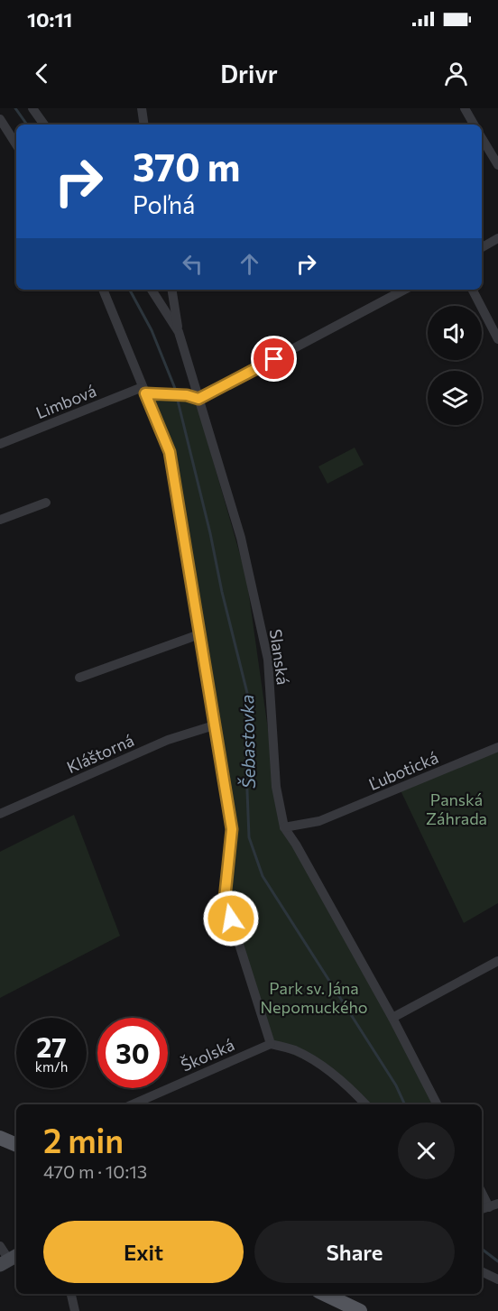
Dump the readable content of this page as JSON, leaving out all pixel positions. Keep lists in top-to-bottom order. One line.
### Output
{"streets":{"street":["Limbová","Slanská","Kláštorná","Ľubotická","Školská"]},"crossings":[["Slanská","Ľubotická"]],"water":["Šebastovka"],"parks":["Panská Záhrada","Park sv. Jána Nepomuckého"],"page":{"status":"10:11","header":"Drivr","turn":["370 m","Poľná"],"speed":"27 km/h","limit":"30","heading":["2 min","470 m · 10:13"],"buttons":["Exit","Share"]}}
